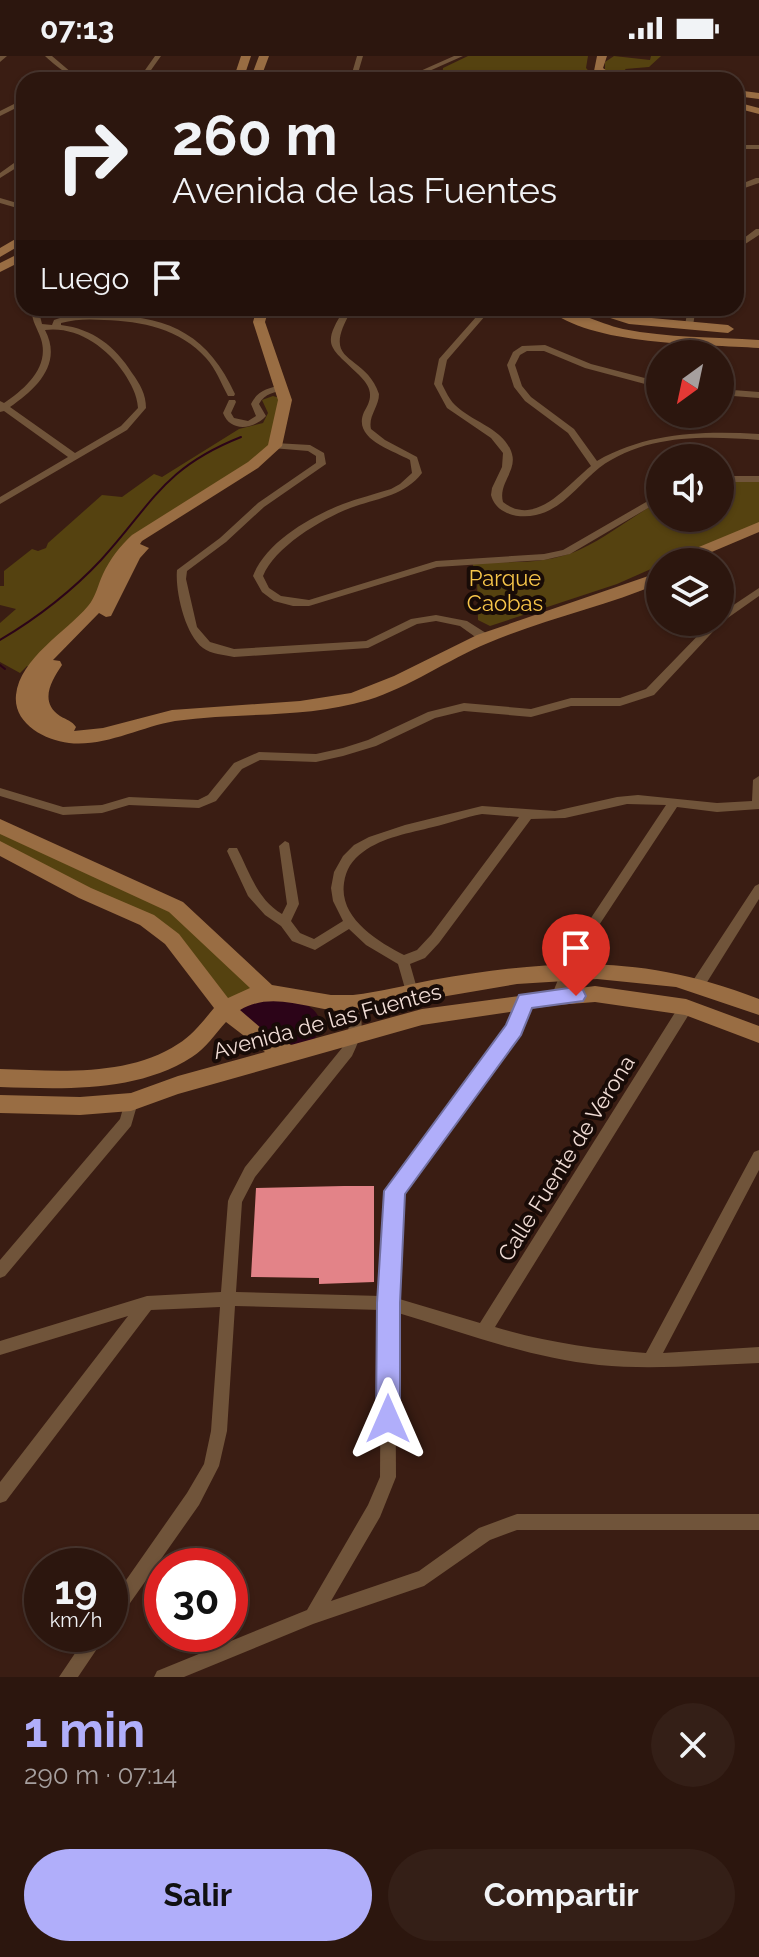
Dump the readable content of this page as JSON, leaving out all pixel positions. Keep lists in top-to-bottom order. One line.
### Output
{"streets":{"main road":["Avenida de las Fuentes"],"street":["Calle Fuente de Verona"]},"crossings":[["Avenida de las Fuentes","Calle Fuente de Verona"]],"parks":["Parque Caobas"],"north":"bottom left","page":{"status":"07:13","turn":["260 m","Avenida de las Fuentes"],"then":"Luego","speed":"19 km/h","limit":"30","heading":["1 min","290 m · 07:14"],"buttons":["Salir","Compartir"]}}
